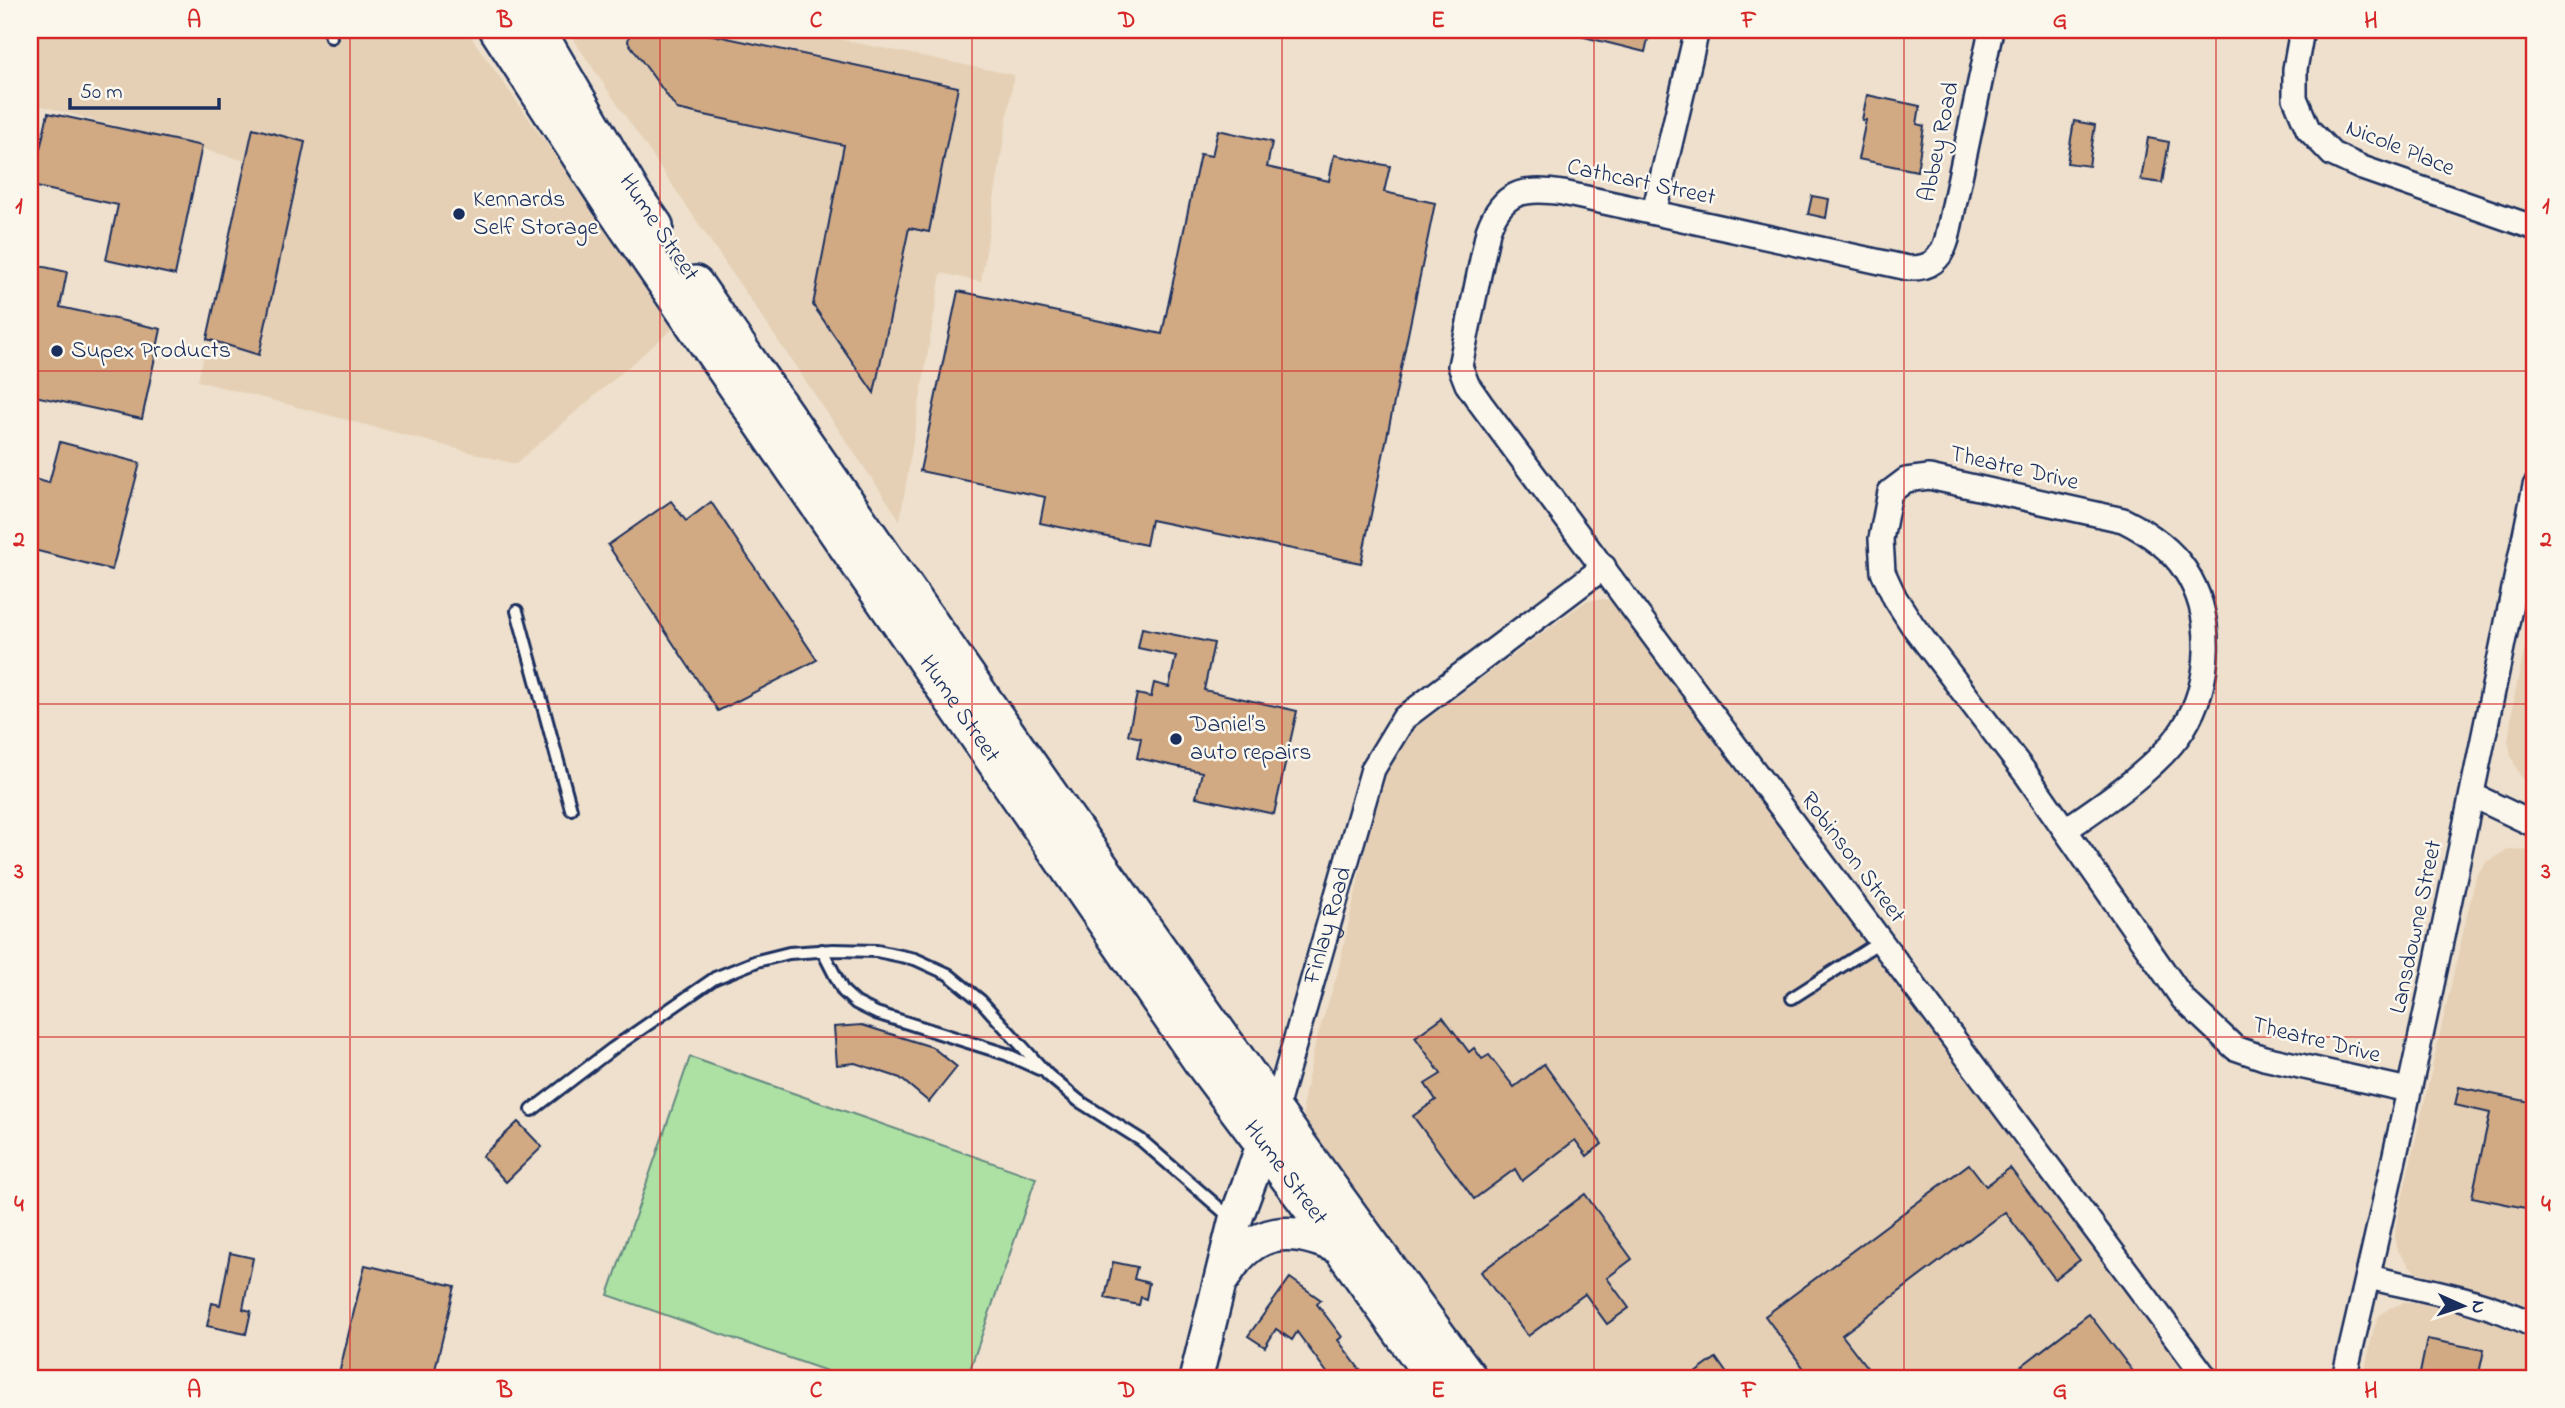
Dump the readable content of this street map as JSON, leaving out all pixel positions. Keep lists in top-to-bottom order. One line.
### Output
{"streets":{"main road":["Hume Street"],"street":["Abbey Road","Nicole Place","Cathcart Street","Theatre Drive","Robinson Street","Finlay Road","Lansdowne Street"]},"crossings":[["Abbey Road","Cathcart Street"],["Cathcart Street","Robinson Street"],["Hume Street","Finlay Road"],["Theatre Drive","Lansdowne Street"],["Robinson Street","Finlay Road"]],"places":["Kennards Self Storage","Supex Products","Daniel’s auto repairs"],"scale_bar":"50 m","north":"right","grid":{"columns":["A","B","C","D","E","F","G","H"],"rows":["1","2","3","4"]}}
